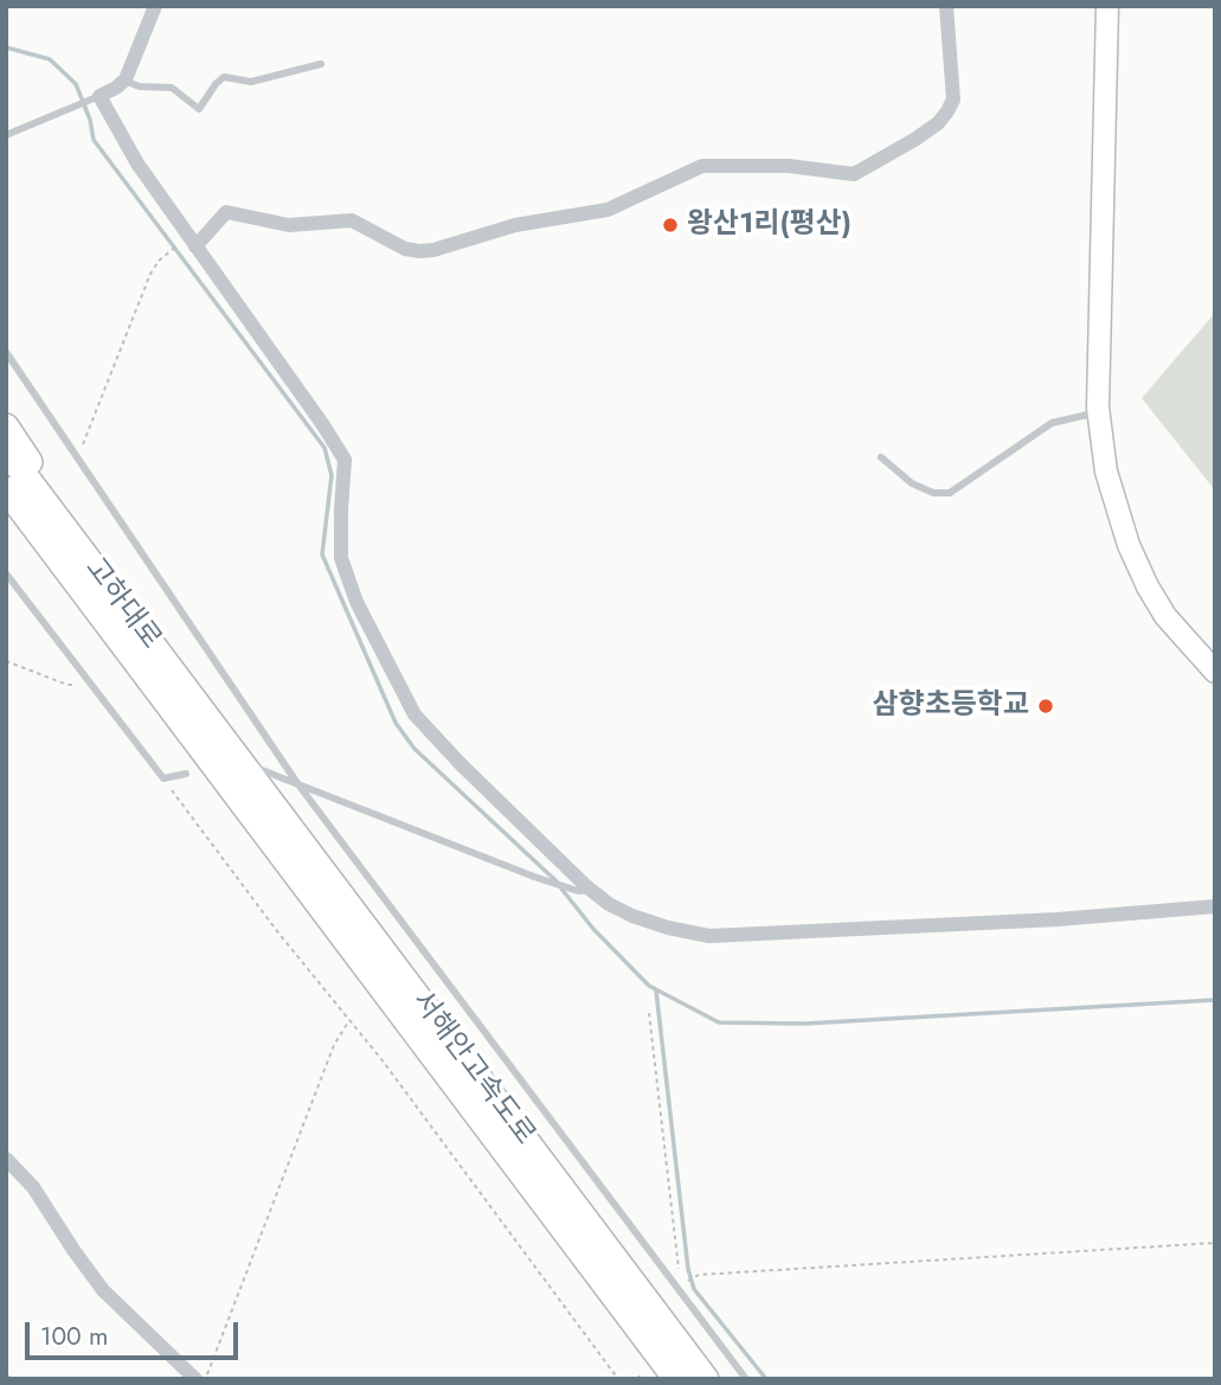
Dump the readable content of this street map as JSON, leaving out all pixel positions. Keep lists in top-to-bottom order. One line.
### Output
{"streets":{"highway":["고하대로","서해안고속도로"]},"crossings":[["고하대로","서해안고속도로"]],"places":["왕산1리(평산)","삼향초등학교"],"scale_bar":"100 m"}
